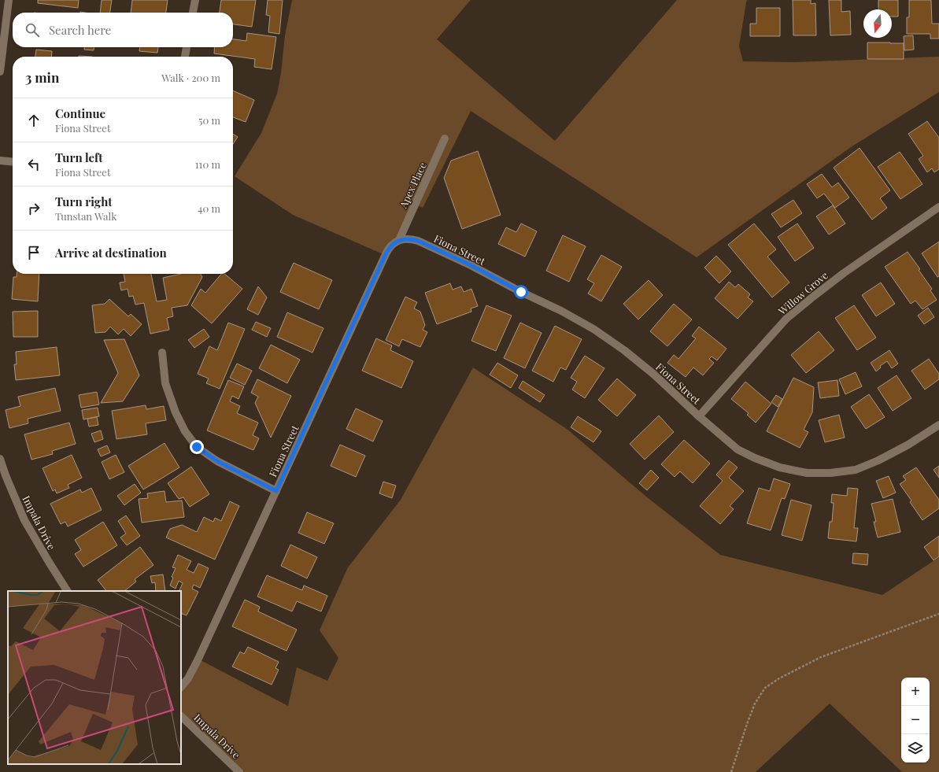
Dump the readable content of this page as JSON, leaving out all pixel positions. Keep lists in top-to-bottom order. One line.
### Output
{"streets":{"street":["Apex Place","Fiona Street","Willow Grove","Impala Drive"]},"crossings":[["Apex Place","Fiona Street"],["Fiona Street","Willow Grove"]],"north":"bottom","page":{"search":"Search here","heading":["3 min","Walk · 200 m"],"list":[["Continue","Fiona Street","50 m"],["Turn left","Fiona Street","110 m"],["Turn right","Tunstan Walk","40 m"],"Arrive at destination"],"map_buttons":["+","−"]}}
